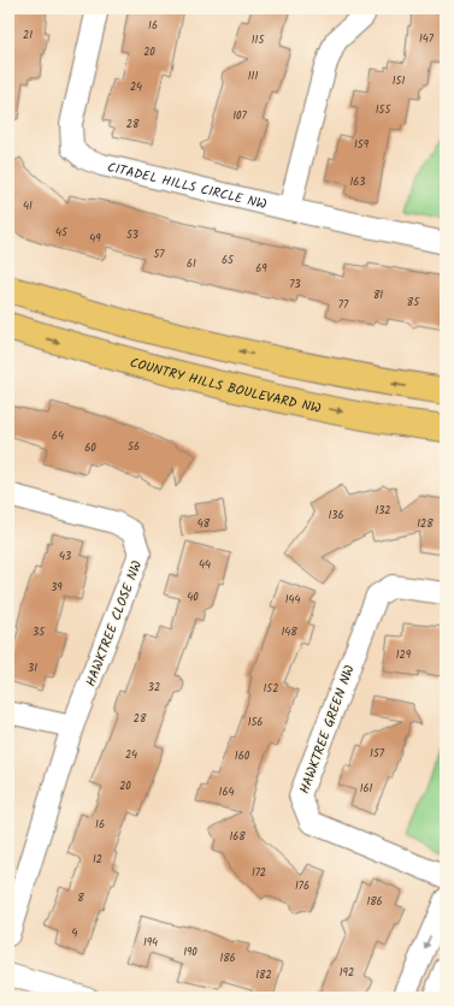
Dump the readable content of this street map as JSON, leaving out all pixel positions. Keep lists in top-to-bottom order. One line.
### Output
{"streets":{"main road":["COUNTRY HILLS BOULEVARD NW"],"street":["CITADEL HILLS CIRCLE NW","HAWKTREE CLOSE NW","HAWKTREE GREEN NW"]},"house_numbers":["16","21","147","115","20","111","151","24","155","107","28","159","163","41","45","53","49","57","65","61","69","73","81","85","77","64","56","60","132","136","48","128","43","44","39","40","144","35","148","129","31","32","152","28","156","157","24","160","20","161","164","16","168","12","172","176","8","186","4","194","190","186","192","182"]}
